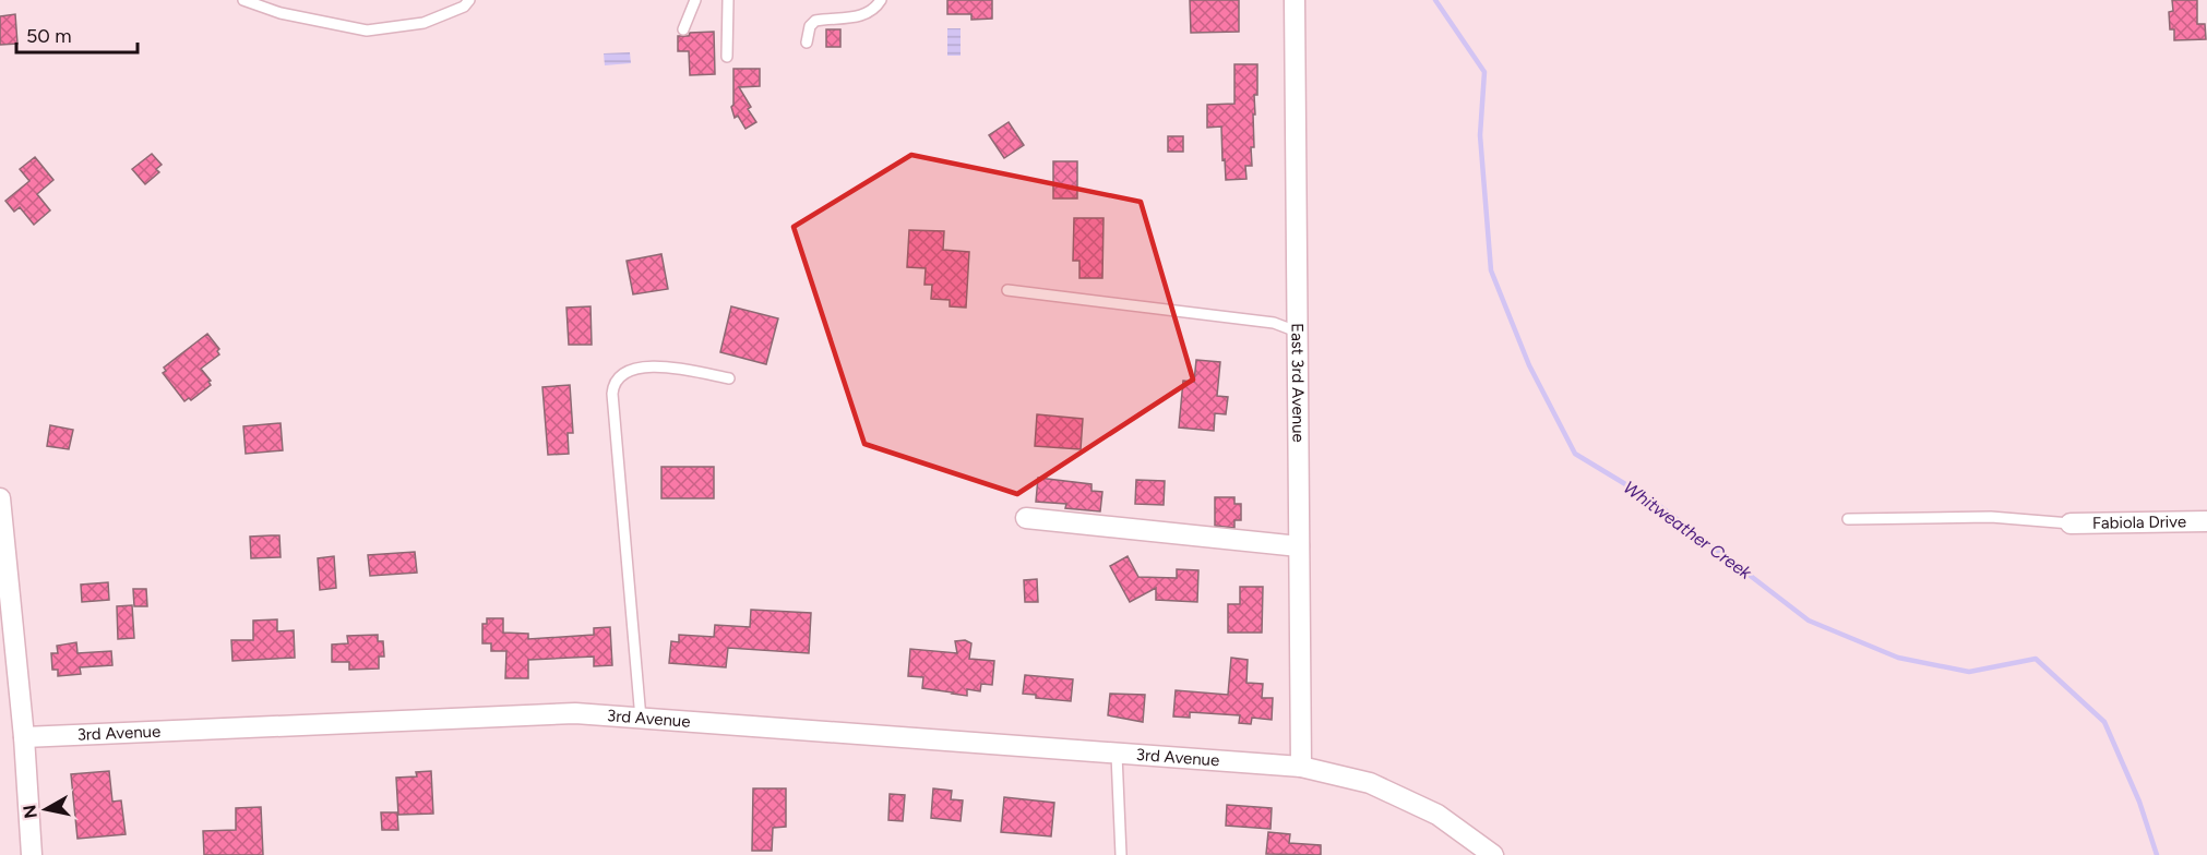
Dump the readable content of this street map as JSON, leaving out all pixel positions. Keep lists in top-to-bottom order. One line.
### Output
{"streets":{"street":["East 3rd Avenue","Fabiola Drive","3rd Avenue"]},"crossings":[["East 3rd Avenue","3rd Avenue"]],"water":["Whitweather Creek"],"scale_bar":"50 m","north":"left"}
